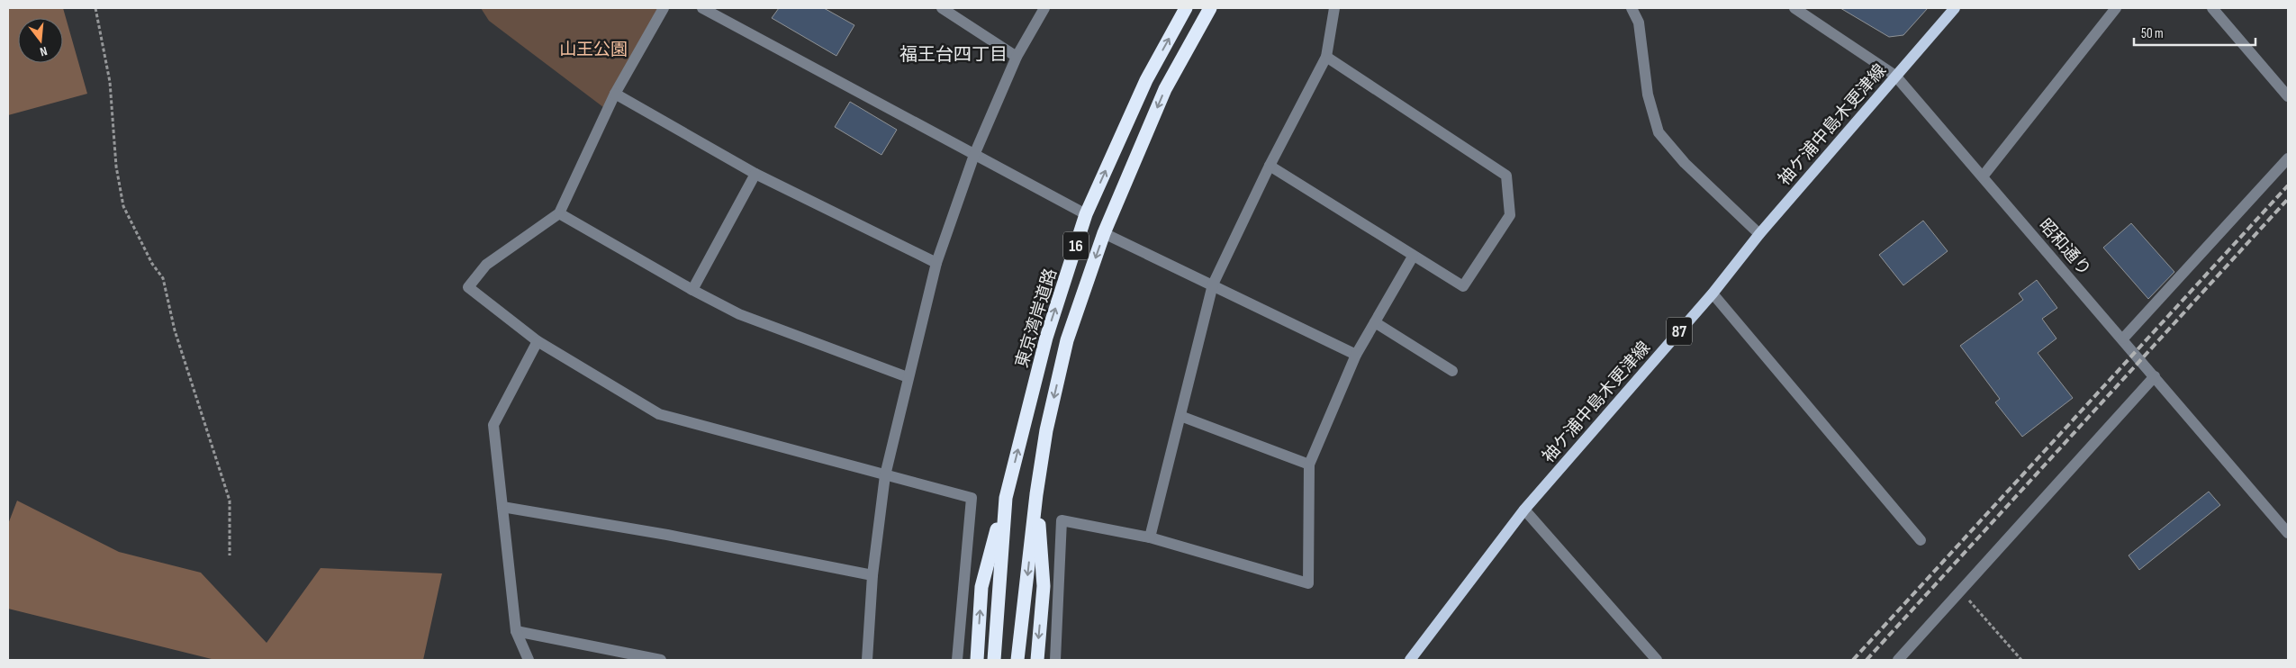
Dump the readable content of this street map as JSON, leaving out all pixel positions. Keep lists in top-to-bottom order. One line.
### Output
{"streets":{"highway":["16","東京湾岸道路"],"main road":["袖ケ浦中島木更津線","87"],"street":["昭和通り"]},"crossings":[["袖ケ浦中島木更津線","昭和通り"],["16","東京湾岸道路"]],"districts":["福王台四丁目"],"parks":["山王公園"],"scale_bar":"50 m","north":"bottom"}
